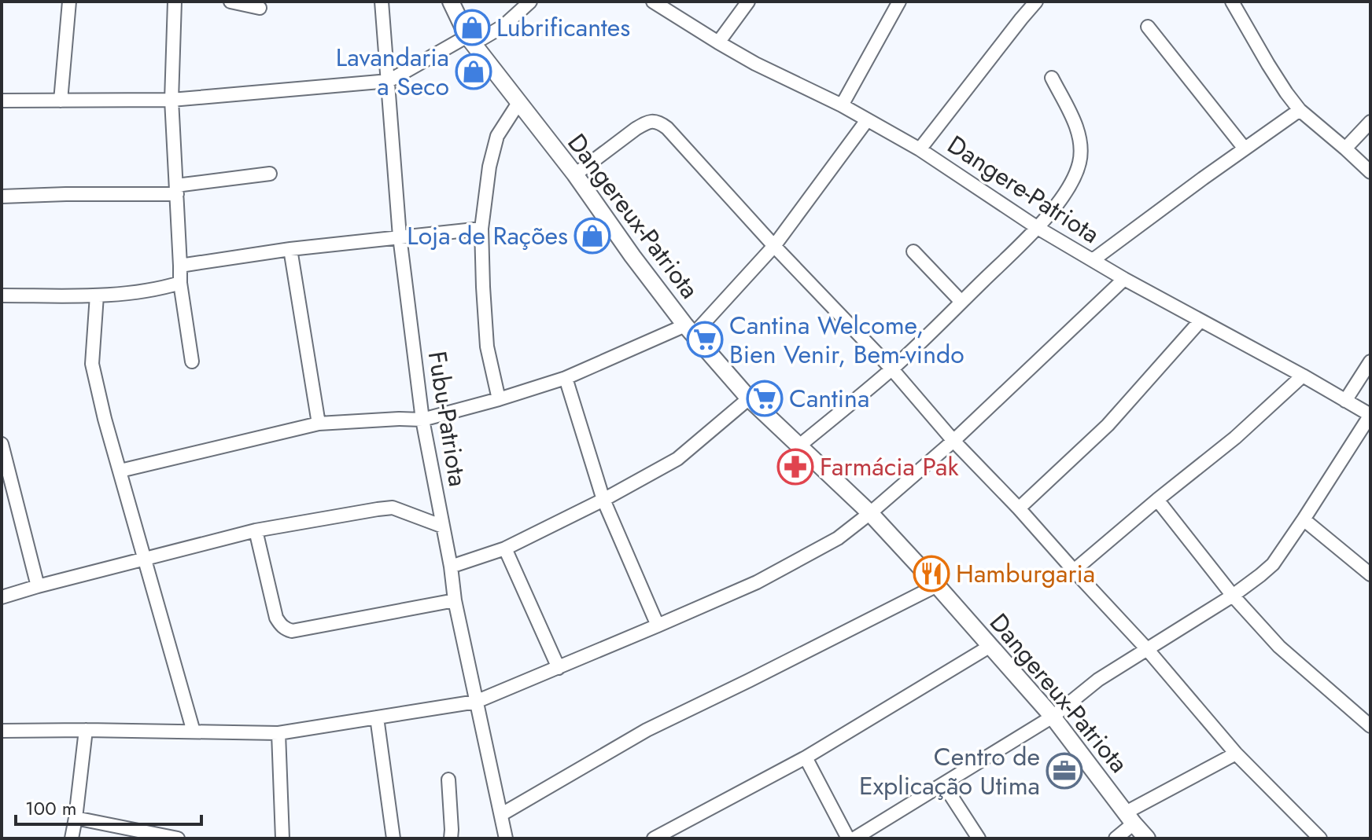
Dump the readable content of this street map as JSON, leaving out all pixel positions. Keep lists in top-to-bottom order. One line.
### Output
{"streets":{"street":["Dangere-Patriota","Dangereux-Patriota","Fubu-Patriota"]},"places":{"shop":["Lubrificantes","Lavandaria a Seco","Loja de Rações"],"supermarket":["Cantina Welcome, Bien Venir, Bem-vindo","Cantina"],"pharmacy":["Farmácia Pak"],"restaurant":["Hamburgaria"],"office":["Centro de Explicação Utima"]},"scale_bar":"100 m"}
